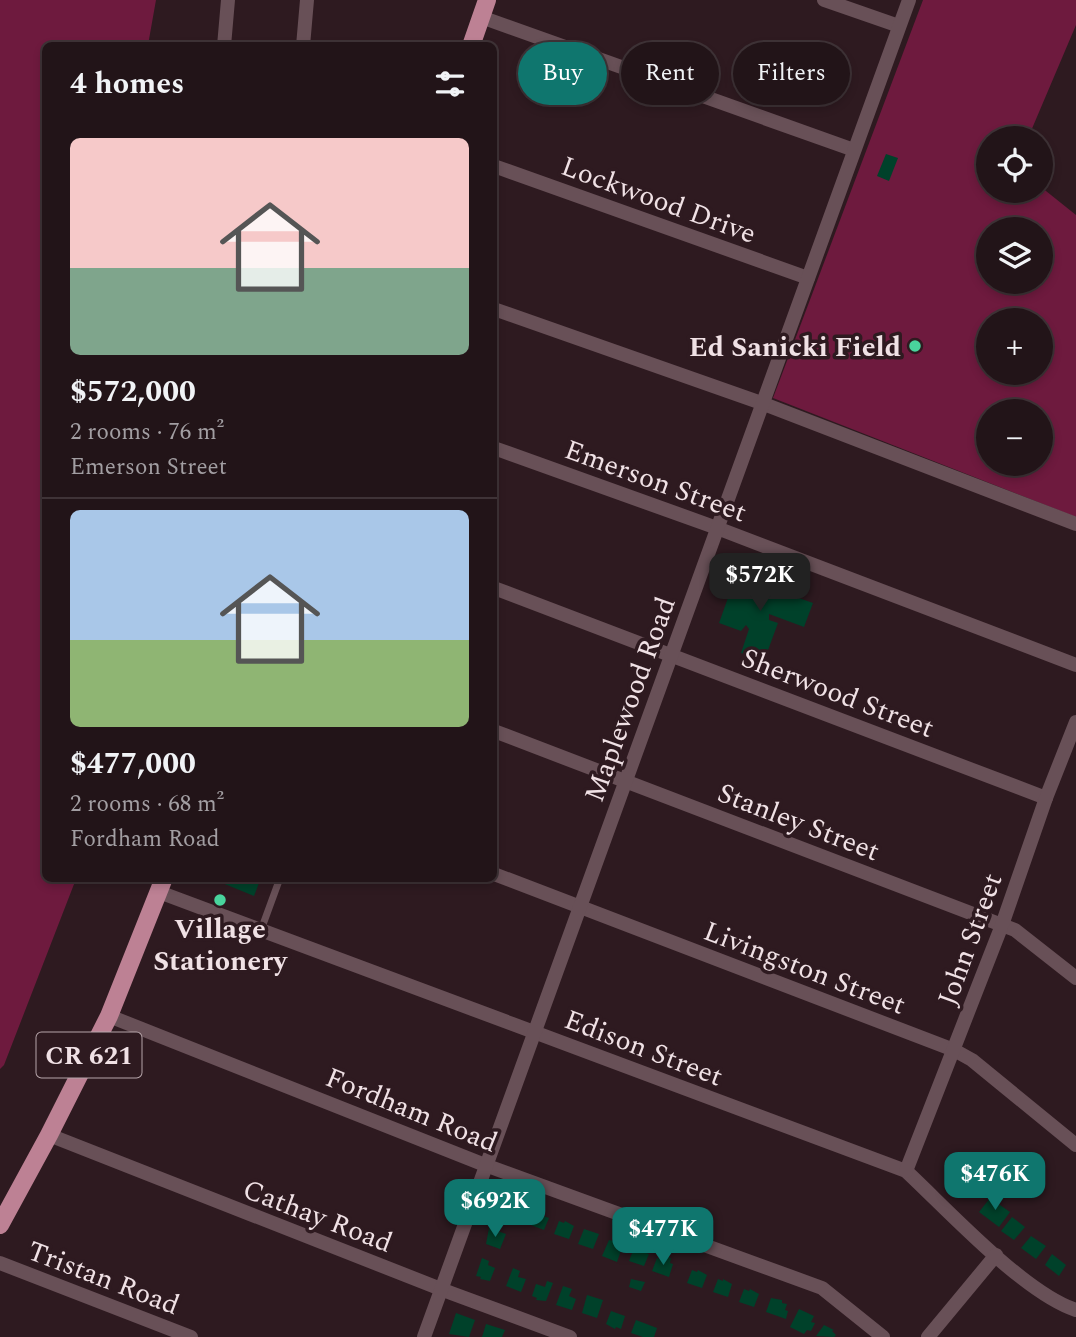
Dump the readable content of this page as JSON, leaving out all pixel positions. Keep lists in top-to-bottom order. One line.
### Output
{"streets":{"main road":["CR 621"],"street":["Lockwood Drive","Emerson Street","Sherwood Street","Maplewood Road","Stanley Street","John Street","Livingston Street","Edison Street","Fordham Road","Cathay Road","Tristan Road"]},"crossings":[["Lockwood Drive","Maplewood Road"],["Emerson Street","Maplewood Road"],["Sherwood Street","Maplewood Road"],["Sherwood Street","John Street"],["Maplewood Road","Stanley Street"],["Maplewood Road","Livingston Street"],["Maplewood Road","Edison Street"],["Maplewood Road","Fordham Road"],["Maplewood Road","Cathay Road"],["Stanley Street","John Street"],["John Street","Livingston Street"],["John Street","Edison Street"],["Edison Street","CR 621"],["CR 621","Fordham Road"],["CR 621","Cathay Road"]],"places":["Ed Sanicki Field","Village Stationery"],"page":{"chip":["Buy","Rent","Filters"],"heading":"4 homes","map_buttons":["+","−"],"list":[{"name":"$572,000","note":"2 rooms · 76 m² · Emerson Street"},{"name":"$477,000","note":"2 rooms · 68 m² · Fordham Road"}],"price":["$572K","$476K","$692K","$477K"]}}
